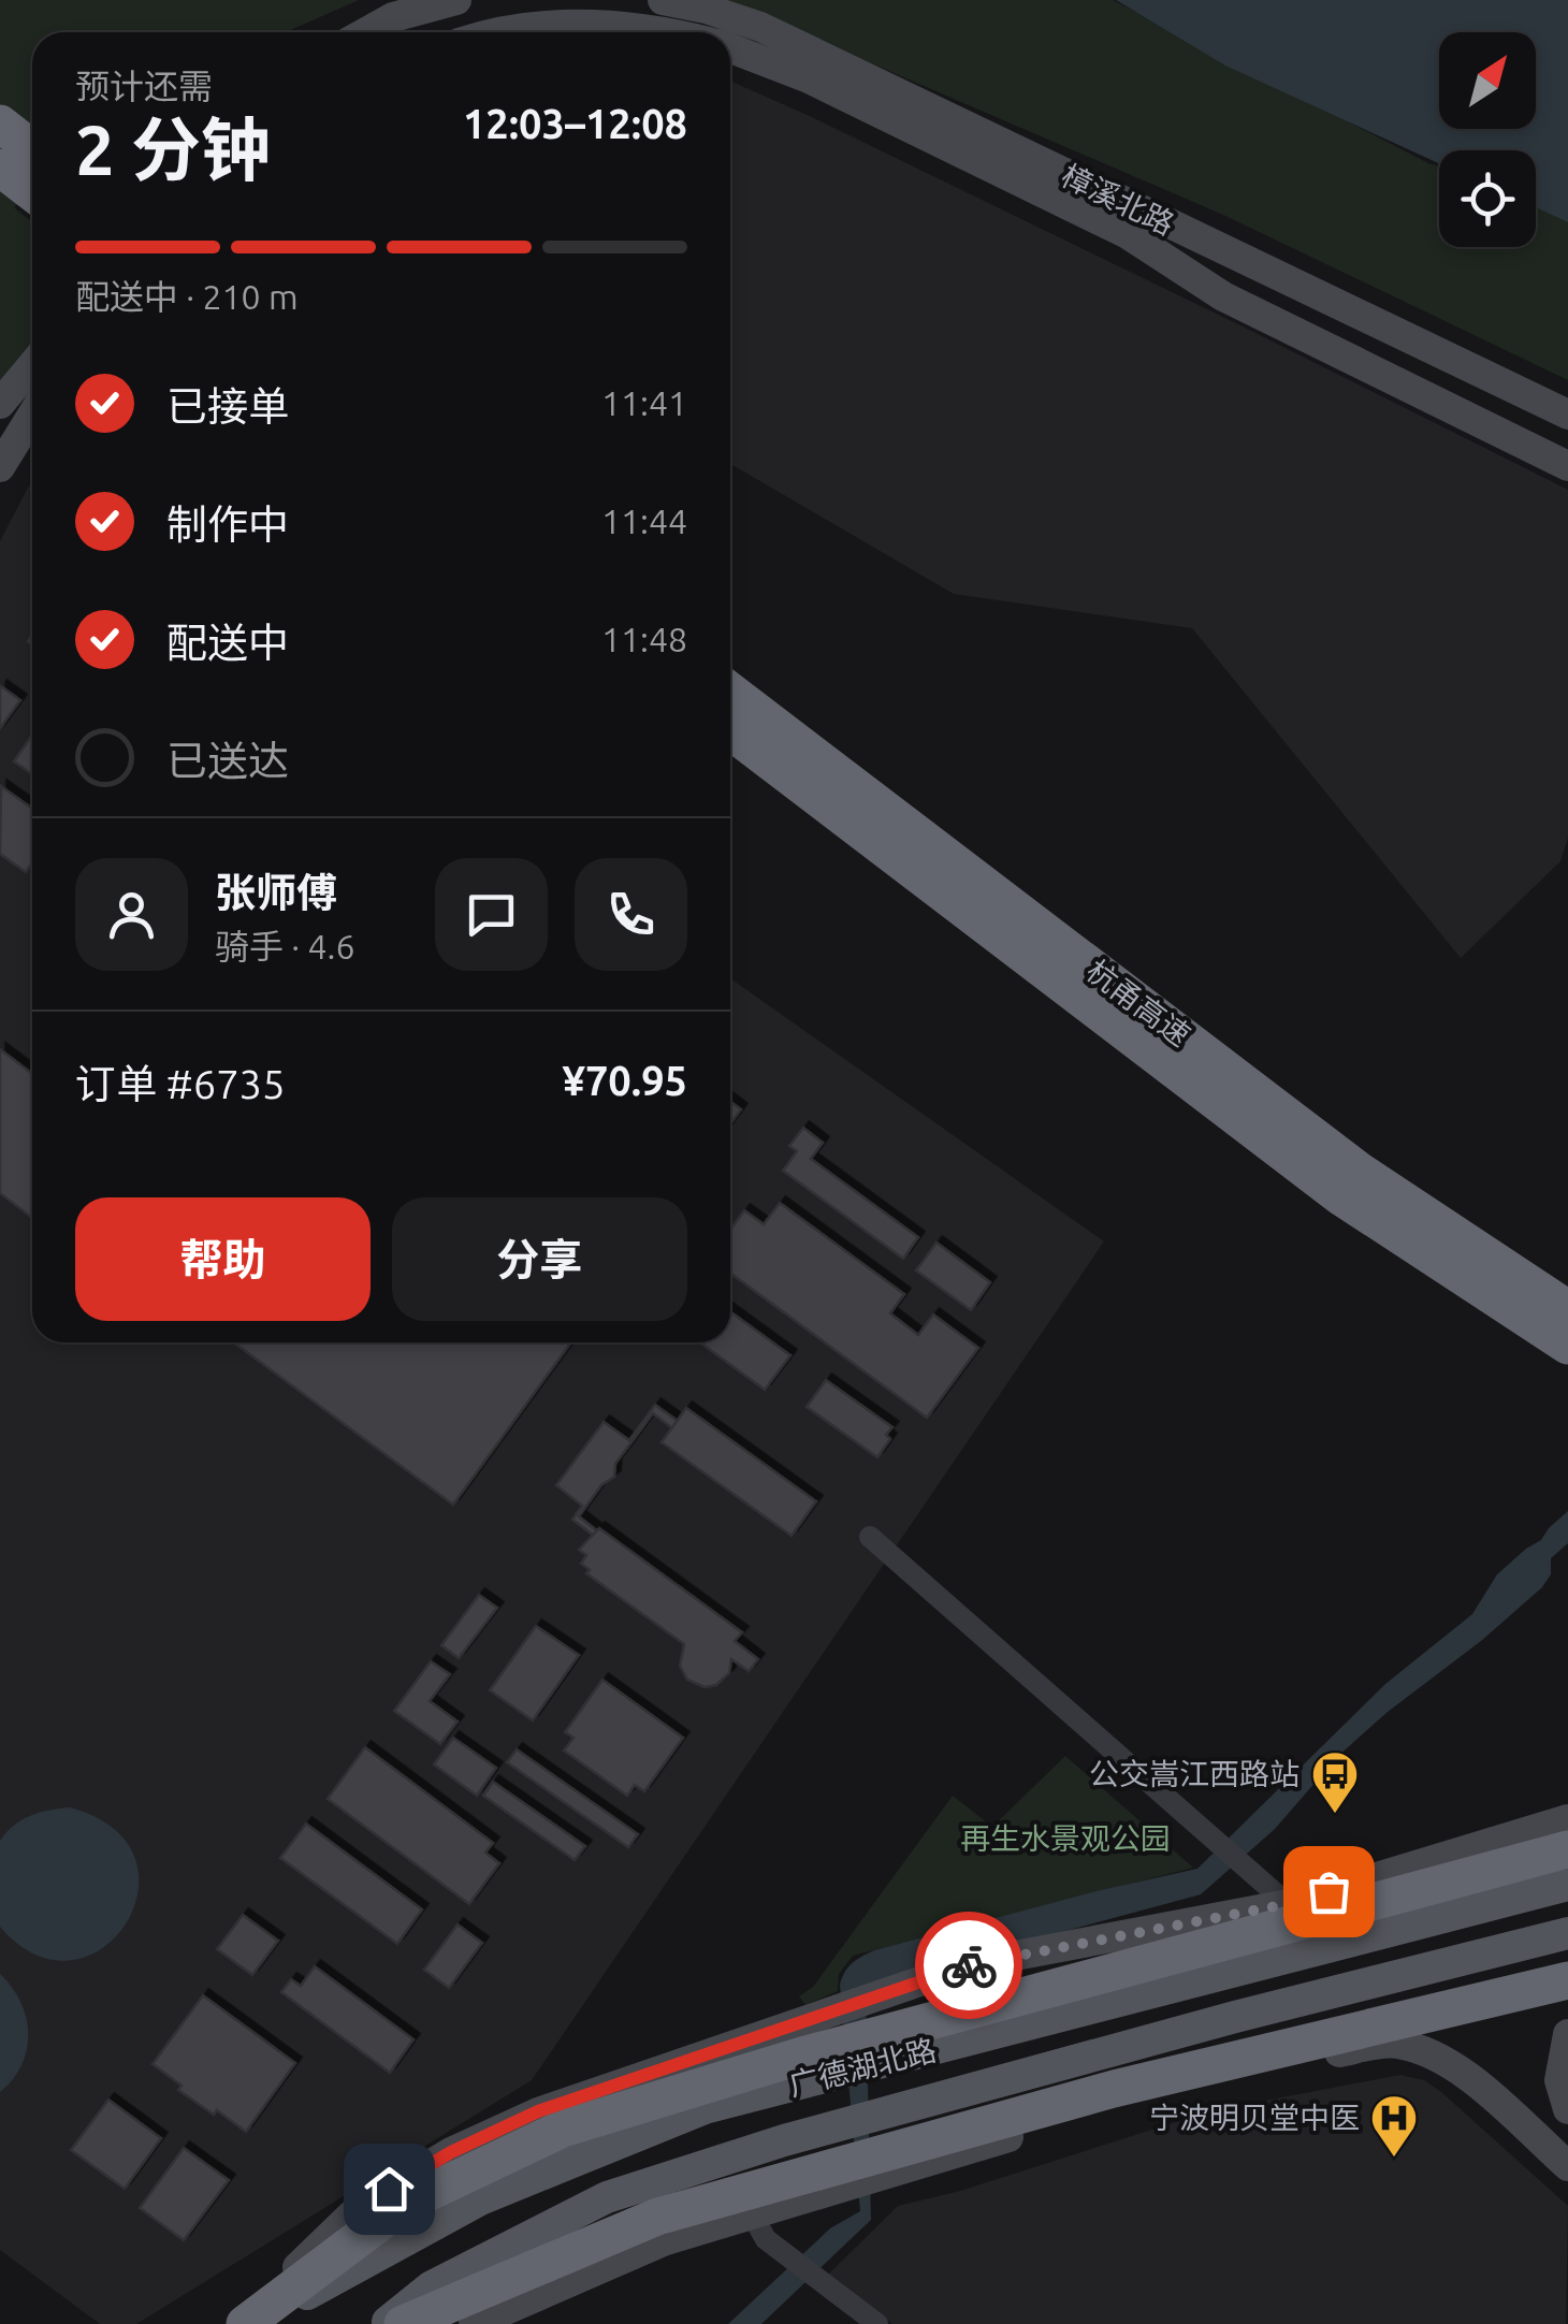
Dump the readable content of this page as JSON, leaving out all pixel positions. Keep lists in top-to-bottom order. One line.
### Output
{"streets":{"highway":["杭甬高速"],"main road":["广德湖北路"],"street":["樟溪北路"]},"parks":["再生水景观公园"],"places":{"bus stop":["公交嵩江西路站"],"hospital":["宁波明贝堂中医"]},"north":"top right","page":{"heading":["2 分钟","预计还需","12:03–12:08"],"panel":["张师傅","骑手 · 4.6","订单 #6735","¥70.95"],"bar":"配送中 · 210 m","list":[["已接单","11:41"],["制作中","11:44"],["配送中","11:48"],"已送达"],"buttons":["帮助","分享"]}}
